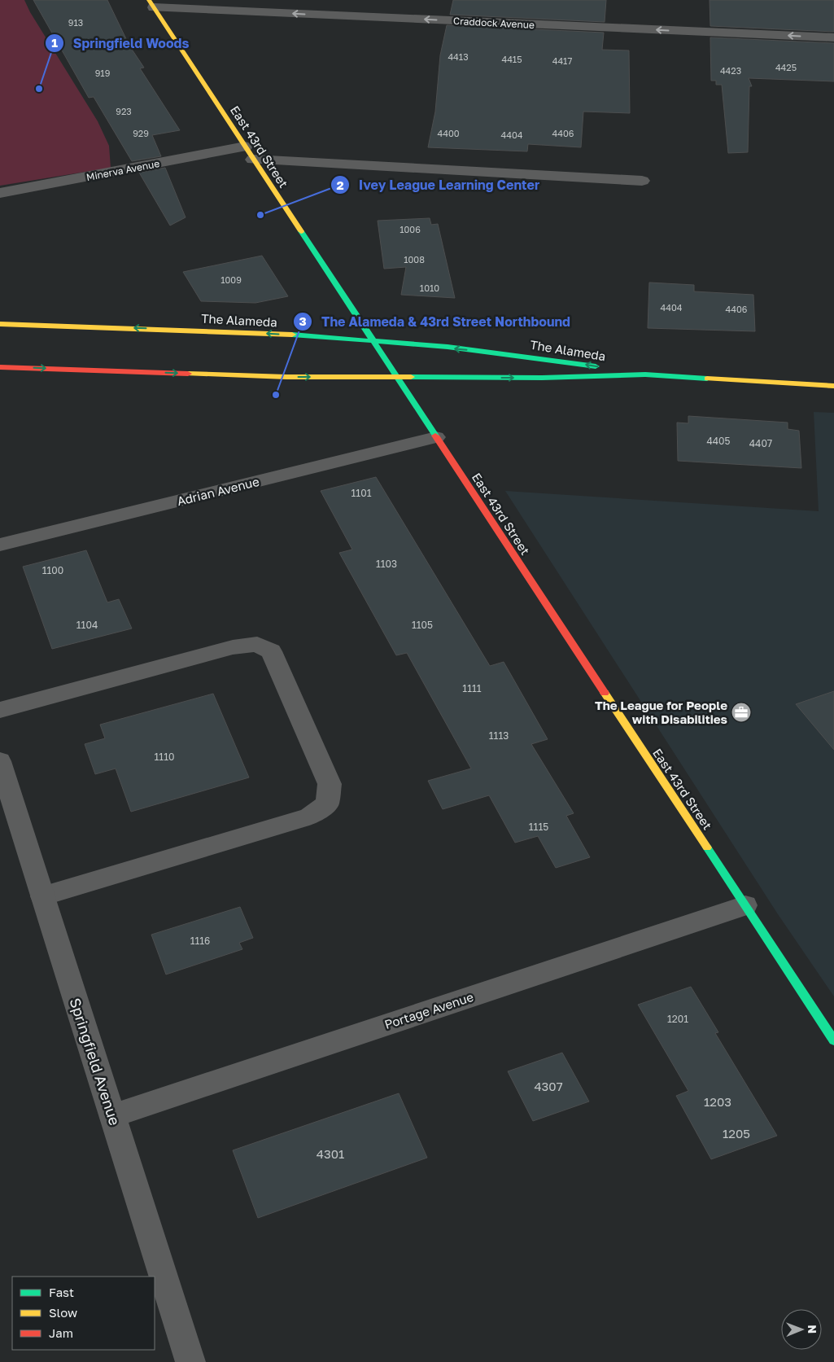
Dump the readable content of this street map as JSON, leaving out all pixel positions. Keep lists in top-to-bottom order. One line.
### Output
{"streets":{"street":["Craddock Avenue","East 43rd Street","Minerva Avenue","The Alameda","Adrian Avenue","Portage Avenue","Springfield Avenue"]},"crossings":[["Craddock Avenue","East 43rd Street"],["East 43rd Street","Minerva Avenue"],["East 43rd Street","The Alameda"],["East 43rd Street","Adrian Avenue"],["East 43rd Street","Portage Avenue"],["Portage Avenue","Springfield Avenue"]],"one_way":["Craddock Avenue"],"places":{"other":["Springfield Woods","Ivey League Learning Center","The Alameda & 43rd Street Northbound"],"office":["The League for People with Disabilities"]},"house_numbers":["913","4413","4415","4417","4425","4423","919","923","929","4400","4406","4404","1006","1008","1009","1010","4404","4406","4405","4407","1101","1103","1100","1104","1105","1111","1113","1110","1115","1116","1201","4307","1203","1205","4301"],"legend":["Fast","Slow","Jam"],"north":"right"}
